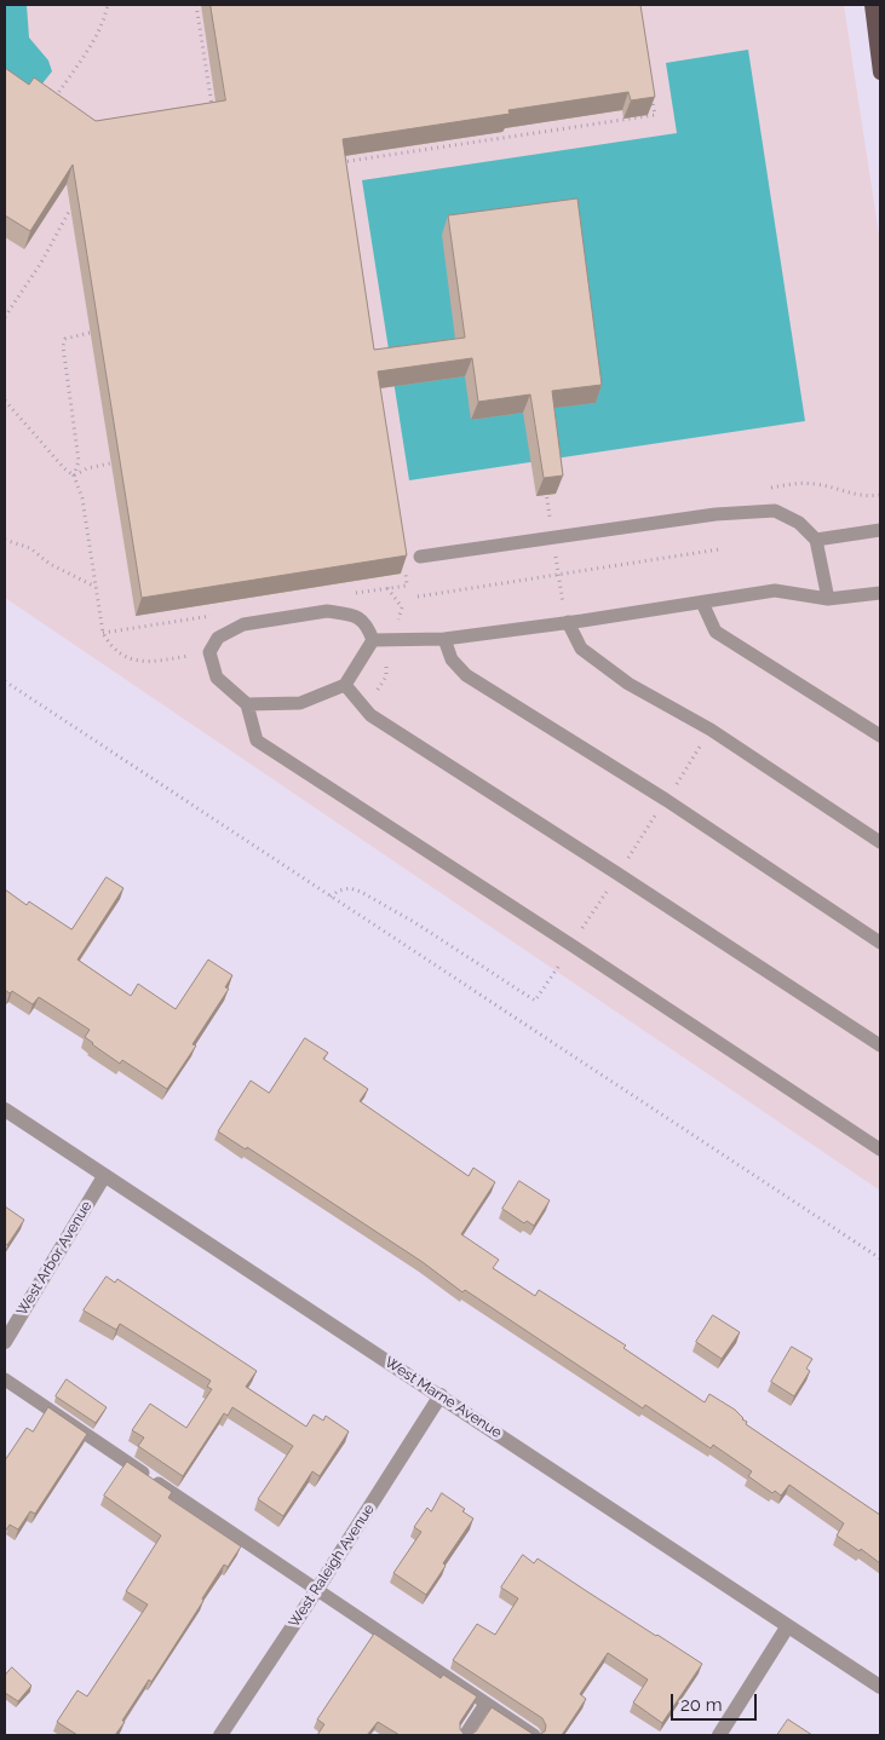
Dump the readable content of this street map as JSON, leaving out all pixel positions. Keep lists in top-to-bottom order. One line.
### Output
{"streets":{"street":["West Arbor Avenue","West Marne Avenue","West Raleigh Avenue"]},"crossings":[["West Arbor Avenue","West Marne Avenue"],["West Marne Avenue","West Raleigh Avenue"]],"scale_bar":"20 m"}
